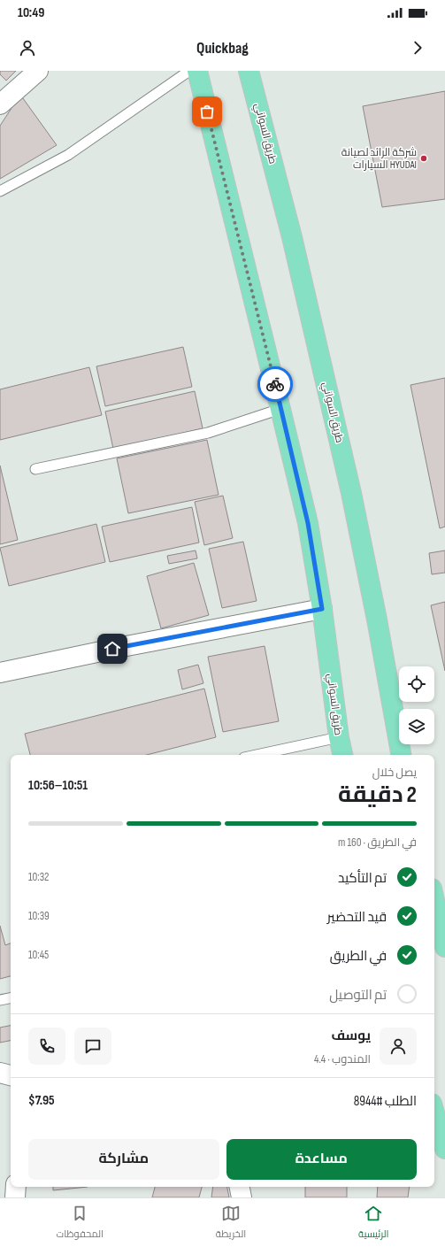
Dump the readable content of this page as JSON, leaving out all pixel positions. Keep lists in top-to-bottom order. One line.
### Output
{"streets":{"highway":["طريق السواني"]},"places":["شركة الرائد لصيانة السيارات HYUDAI"],"page":{"status":"10:49","header":"Quickbag","heading":["2 دقيقة","يصل خلال","10:51–10:56"],"panel":["يوسف","المندوب · 4.4","الطلب #8944","$7.95"],"bar":"في الطريق · 160 m","list":[["تم التأكيد","10:32"],["قيد التحضير","10:39"],["في الطريق","10:45"],"تم التوصيل"],"buttons":["مساعدة","مشاركة"],"tabs":["الرئيسية","الخريطة","المحفوظات"]}}
